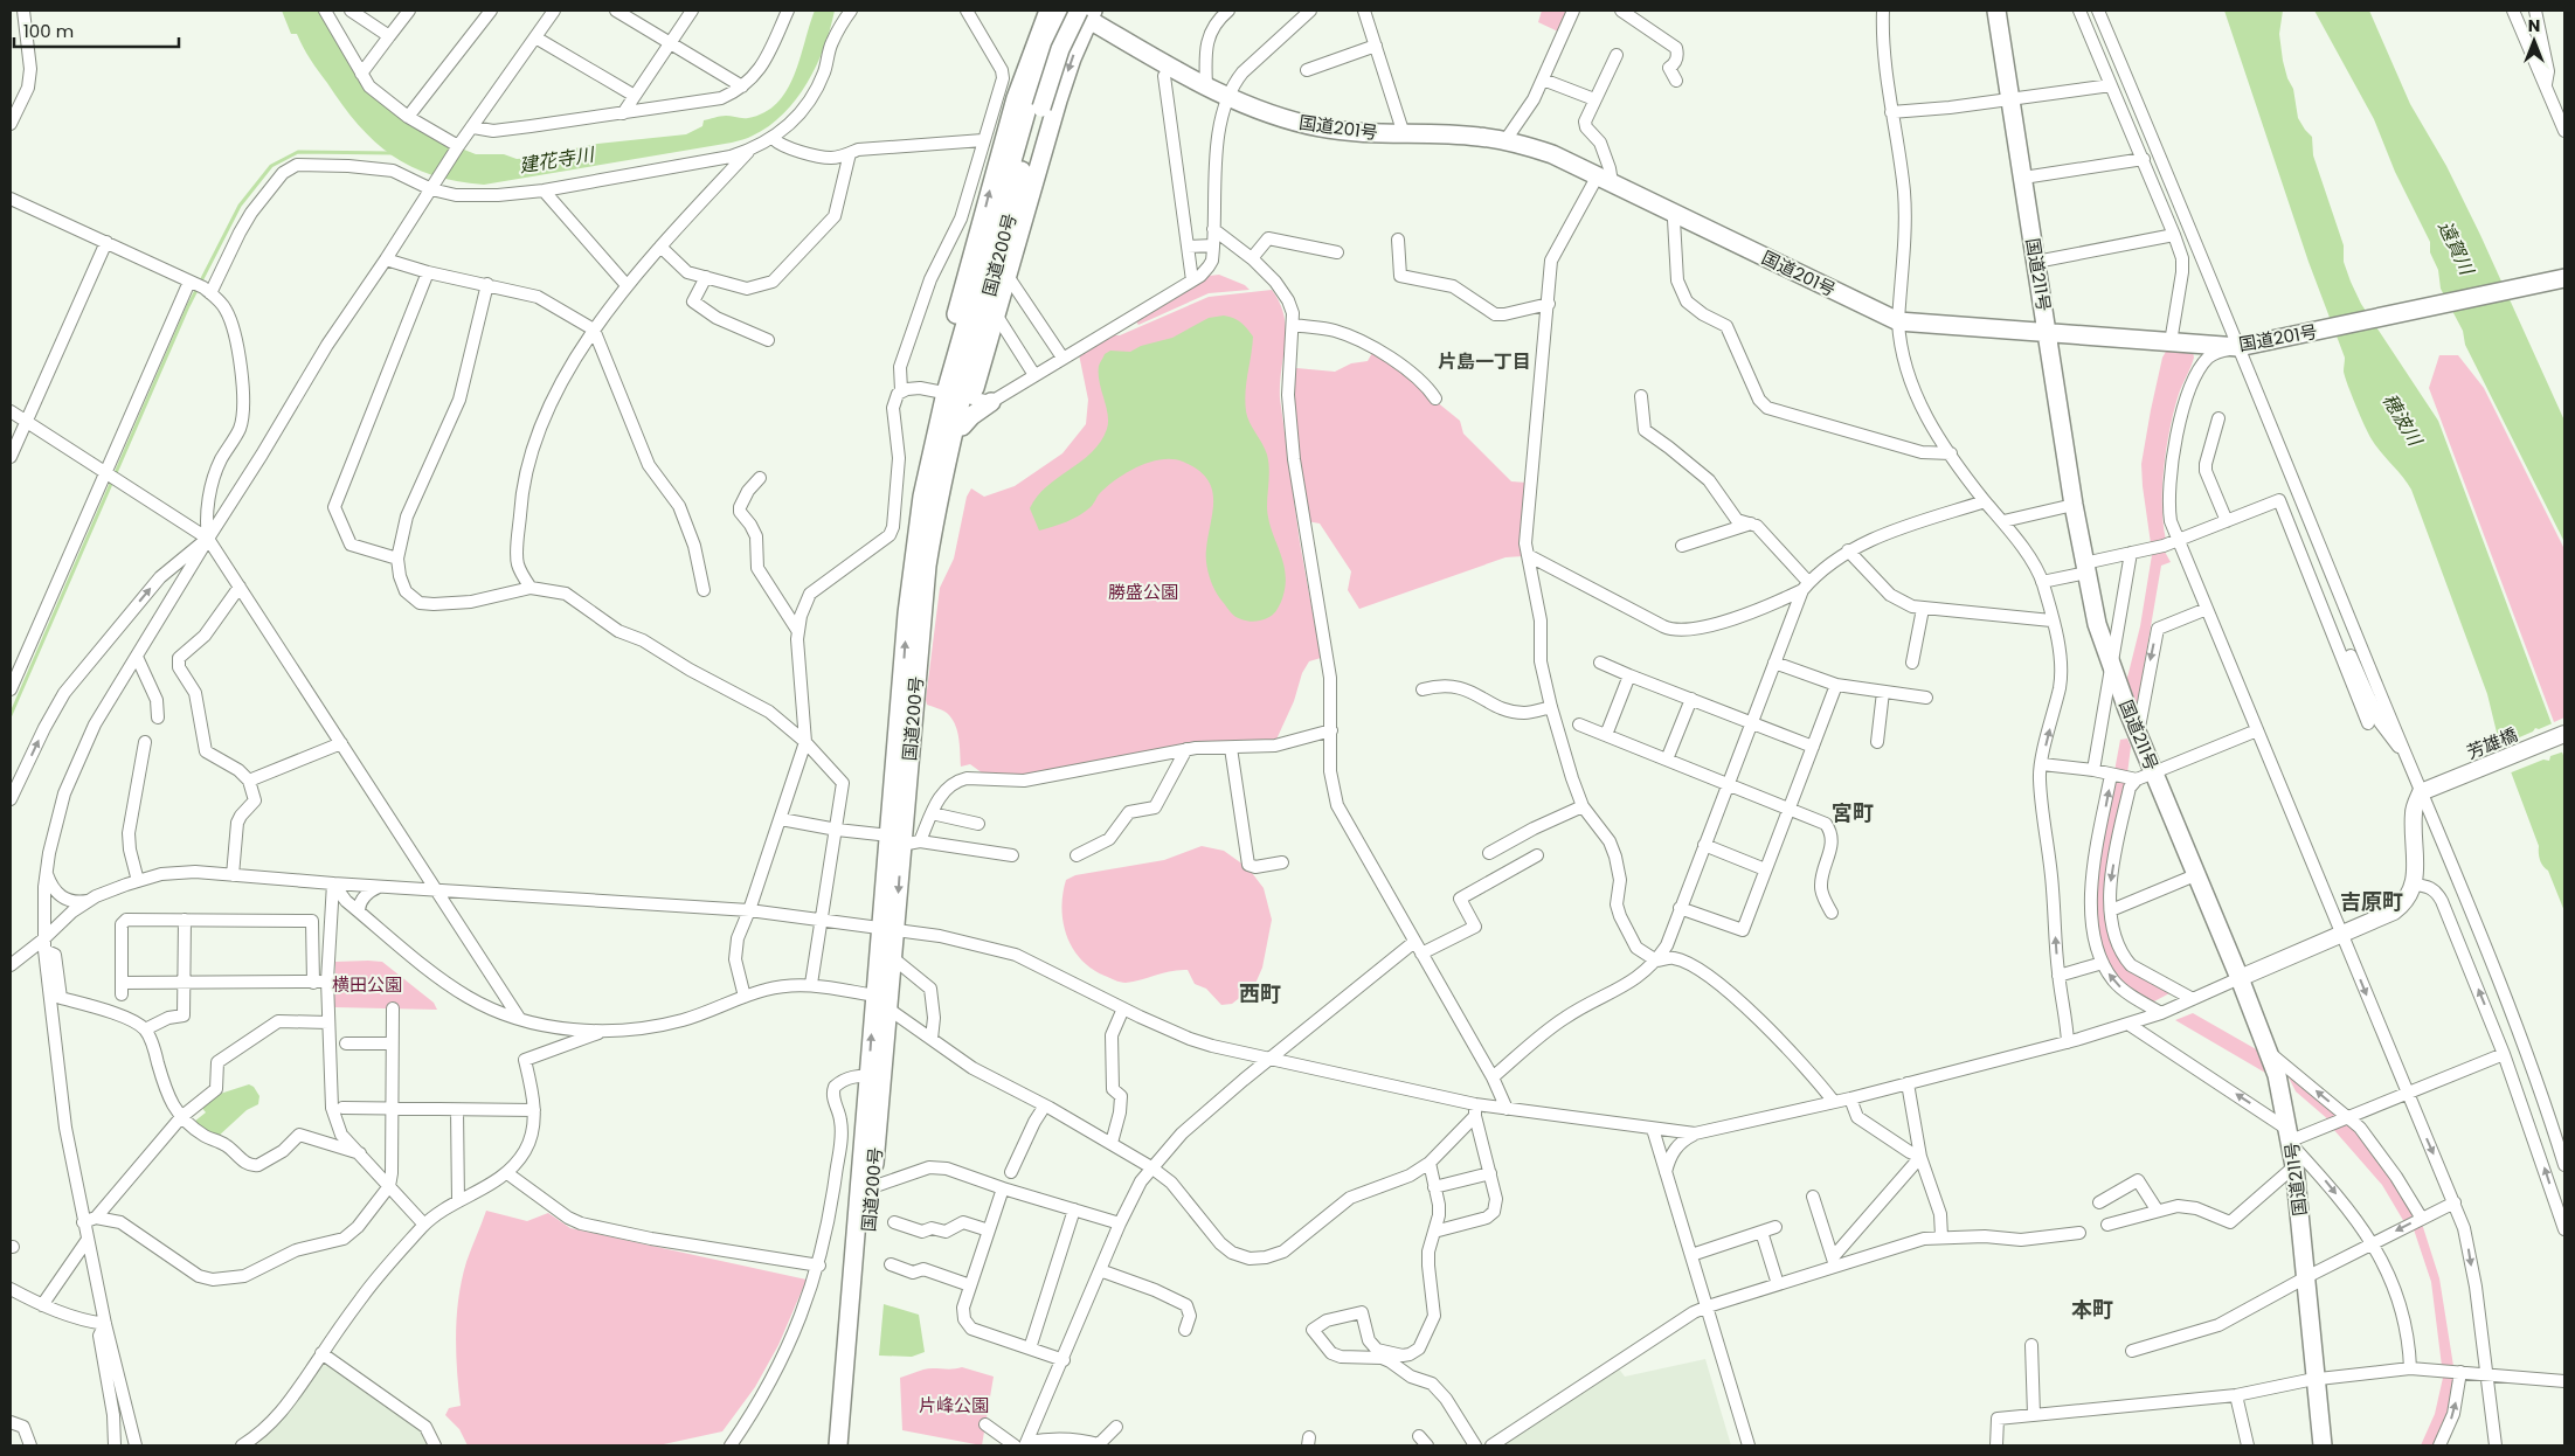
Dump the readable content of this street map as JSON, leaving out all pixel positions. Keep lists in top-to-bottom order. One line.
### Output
{"streets":{"highway":["国道201号","国道200号","国道211号"],"main road":["芳雄橋"]},"crossings":[["国道201号","国道200号"],["国道201号","国道211号"]],"districts":["片島一丁目","宮町","吉原町","西町","本町"],"water":["建花寺川","遠賀川","穂波川"],"parks":["勝盛公園","横田公園","片峰公園"],"scale_bar":"100 m","north":"top"}
